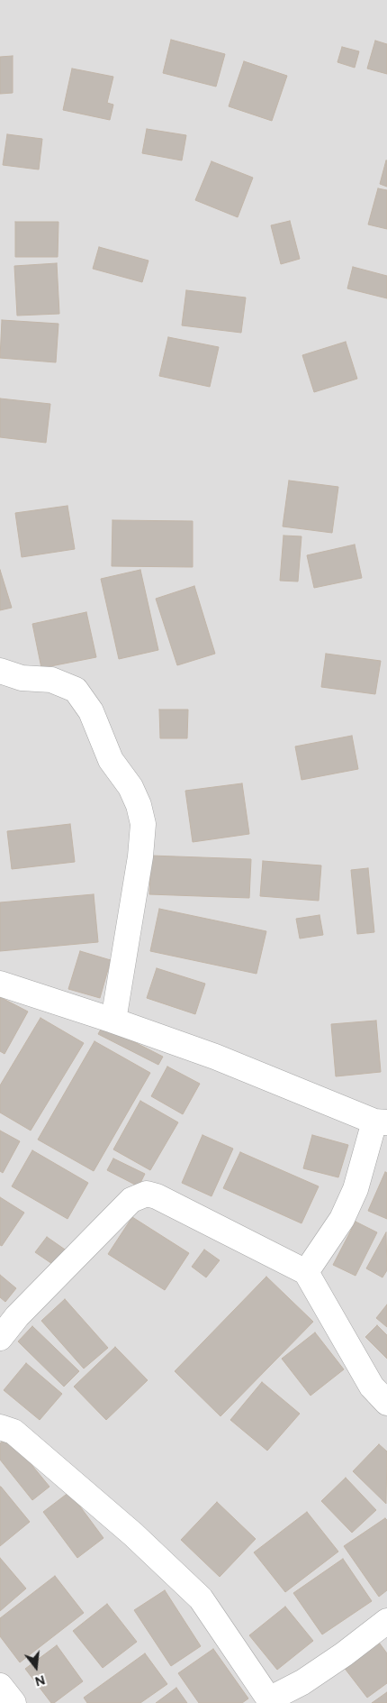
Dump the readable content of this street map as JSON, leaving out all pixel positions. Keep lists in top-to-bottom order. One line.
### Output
{"north":"bottom"}
